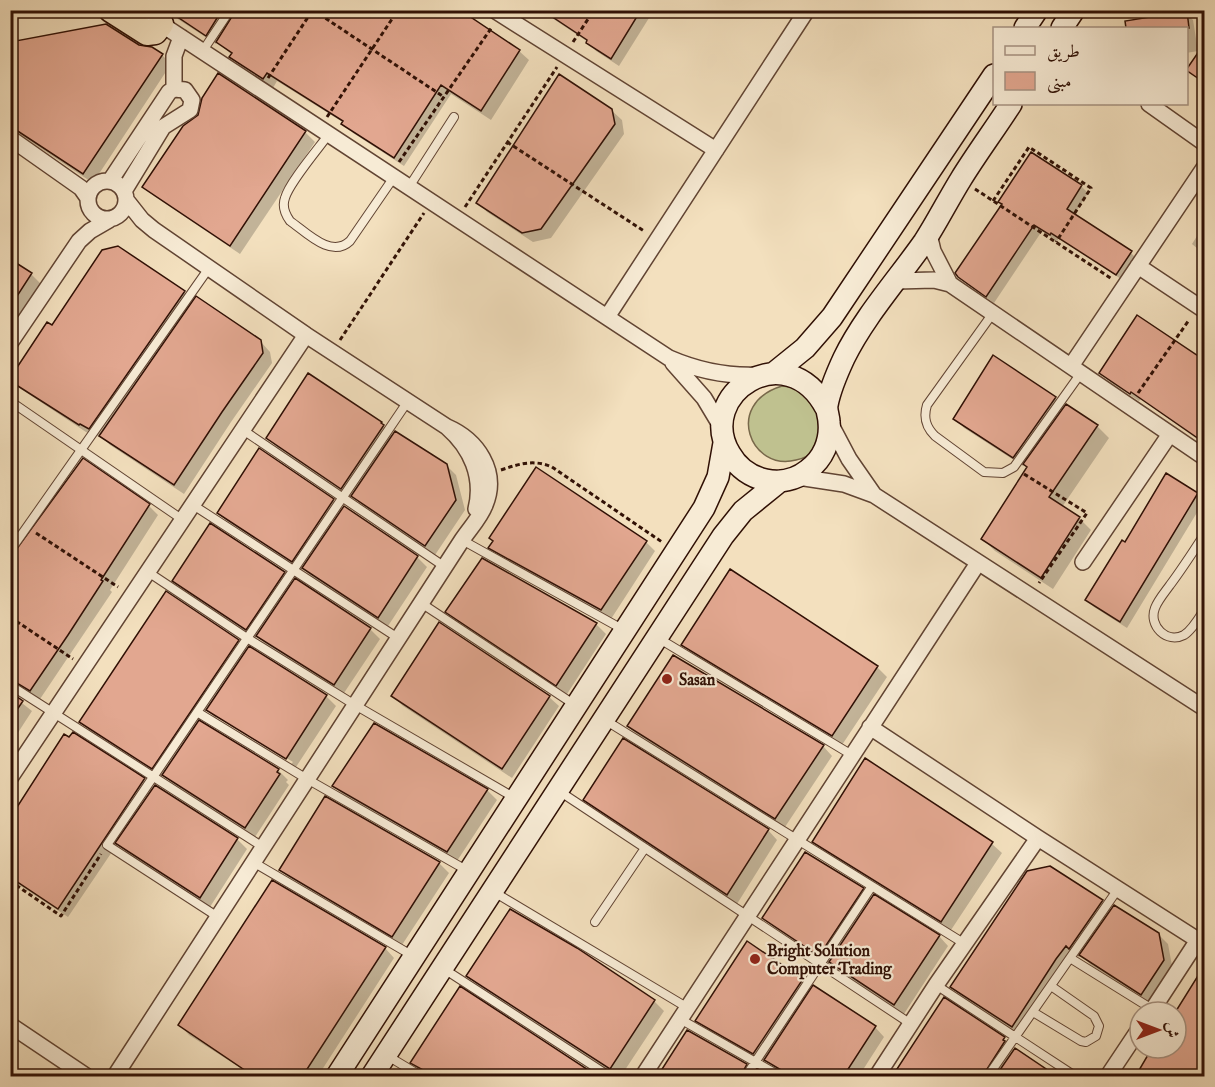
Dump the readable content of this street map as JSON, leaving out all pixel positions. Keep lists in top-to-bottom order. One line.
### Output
{"places":["Sasan","Bright Solution Computer Trading"],"legend":["طريق","مبنى"],"north":"right"}
